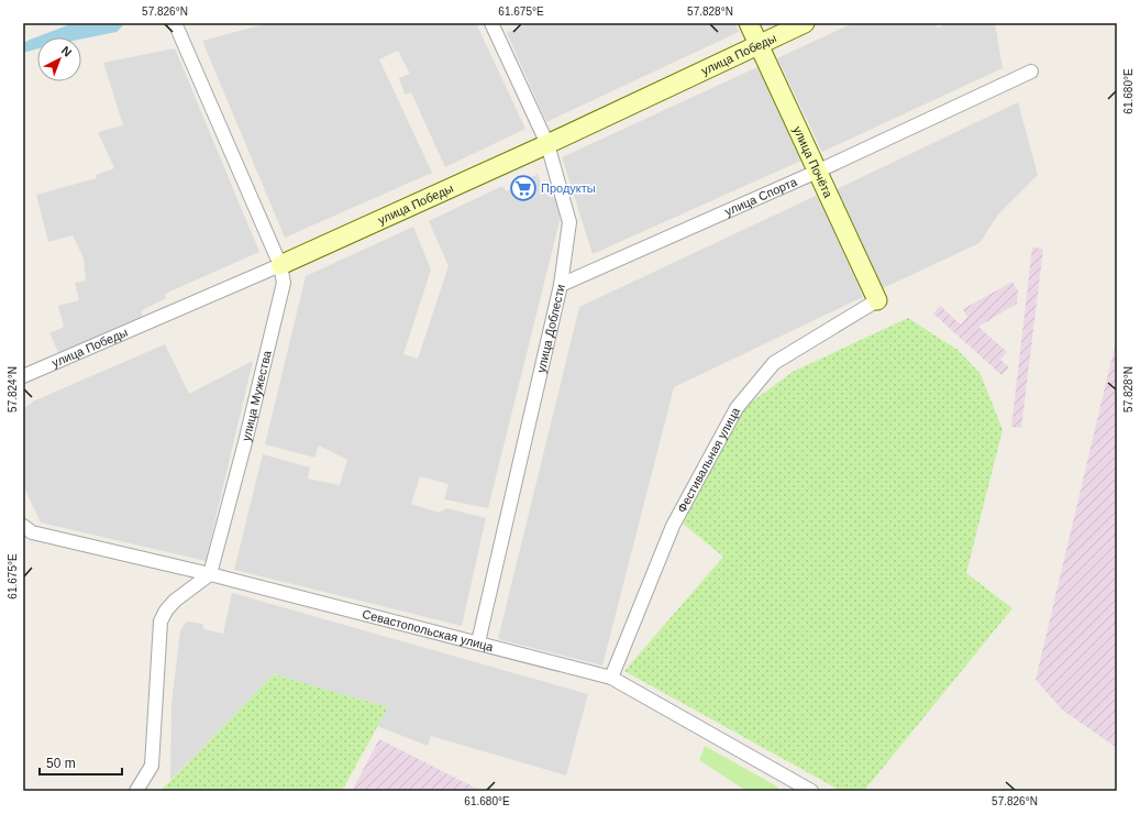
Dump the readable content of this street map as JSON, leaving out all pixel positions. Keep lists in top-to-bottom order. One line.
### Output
{"streets":{"street":["улица Победы","улица Почёта","улица Спорта","улица Доблести","улица Мужества","Фестивальная улица","Севастопольская улица"]},"crossings":[["улица Победы","улица Почёта"],["улица Победы","улица Доблести"],["улица Победы","улица Мужества"],["улица Почёта","улица Спорта"],["улица Почёта","Фестивальная улица"],["улица Спорта","улица Доблести"],["улица Доблести","Севастопольская улица"],["улица Мужества","Севастопольская улица"],["Фестивальная улица","Севастопольская улица"]],"places":{"supermarket":["Продукты"]},"scale_bar":"50 m","north":"top right","coordinates":["57.826°N","61.675°E","57.828°N","61.680°E","57.824°N"]}
